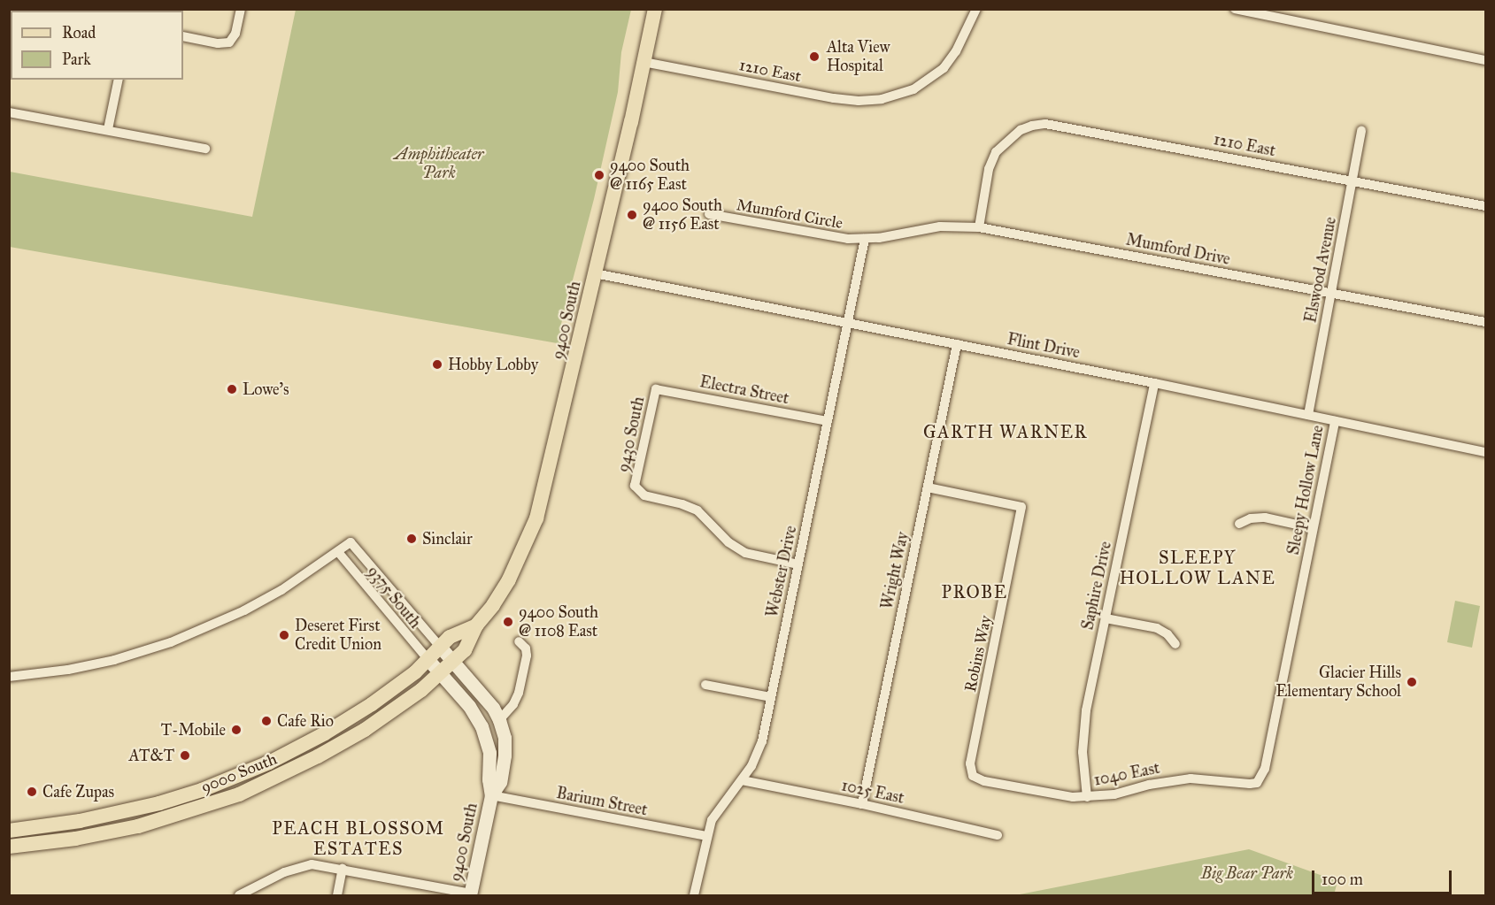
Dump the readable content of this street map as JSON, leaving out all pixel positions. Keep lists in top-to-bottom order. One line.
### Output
{"streets":{"main road":["9400 South","9000 South"],"street":["1210 East","Mumford Circle","Mumford Drive","Elswood Avenue","Flint Drive","Electra Street","9430 South","Sleepy Hollow Lane","Wright Way","Webster Drive","Saphire Drive","9375 South","Robins Way","1040 East","1025 East","Barium Street"]},"crossings":[["1210 East","Mumford Drive"],["1210 East","Elswood Avenue"],["1210 East","9400 South"],["Mumford Circle","Mumford Drive"],["Mumford Circle","Webster Drive"],["Mumford Drive","Elswood Avenue"],["Mumford Drive","Webster Drive"],["Elswood Avenue","Flint Drive"],["9400 South","Flint Drive"],["9400 South","9375 South"],["9400 South","9000 South"],["9400 South","Barium Street"],["Flint Drive","Sleepy Hollow Lane"],["Flint Drive","Wright Way"],["Flint Drive","Webster Drive"],["Flint Drive","Saphire Drive"],["Electra Street","9430 South"],["Electra Street","Webster Drive"],["9430 South","Webster Drive"],["Sleepy Hollow Lane","1040 East"],["Wright Way","Robins Way"],["Wright Way","1025 East"],["Webster Drive","1025 East"],["Webster Drive","Barium Street"],["Saphire Drive","1040 East"],["9375 South","9000 South"],["Robins Way","1040 East"]],"districts":["GARTH WARNER","SLEEPY HOLLOW LANE","PROBE","PEACH BLOSSOM ESTATES"],"parks":["Amphitheater Park","Big Bear Park"],"places":["Alta View Hospital","9400 South @ 1165 East","9400 South @ 1156 East","Hobby Lobby","Lowe's","Sinclair","9400 South @ 1108 East","Deseret First Credit Union","Glacier Hills Elementary School","Cafe Rio","T-Mobile","AT&T","Cafe Zupas"],"legend":["Road","Park"],"scale_bar":"100 m"}
